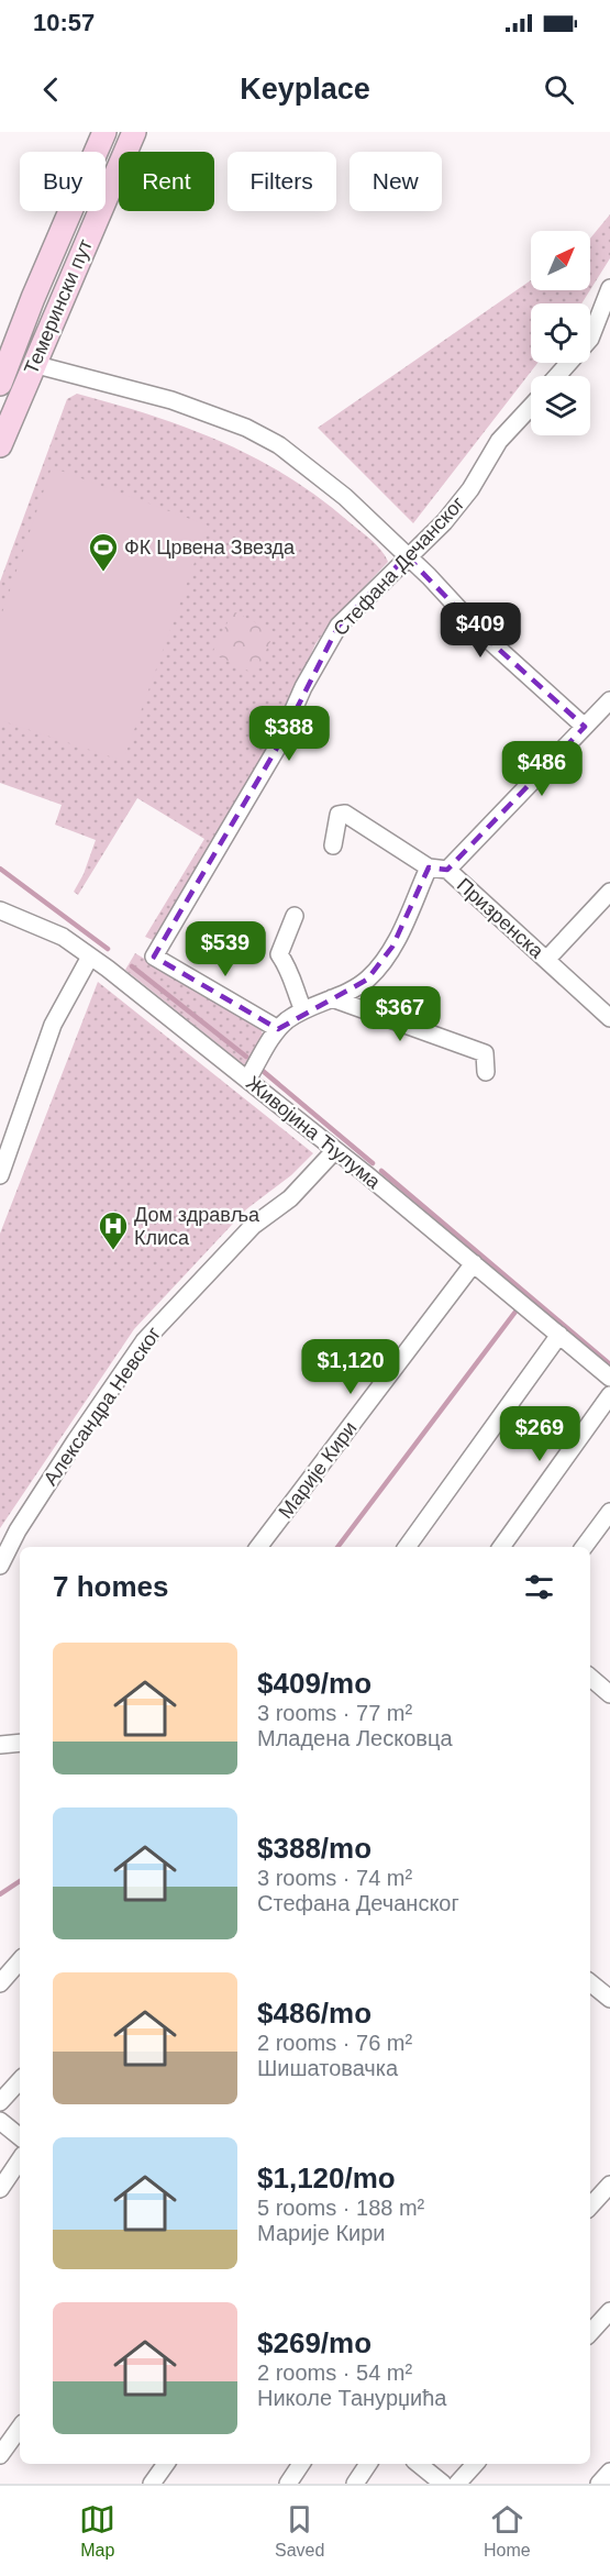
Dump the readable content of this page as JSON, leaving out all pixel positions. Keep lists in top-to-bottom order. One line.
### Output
{"streets":{"main road":["Темерински пут"],"street":["Стефана Дечанског","Призренска","Живојина Ћулума","Александра Невског","Марије Кири"]},"crossings":[["Живојина Ћулума","Александра Невског"],["Живојина Ћулума","Марије Кири"]],"places":{"sports":["ФК Црвена Звезда"],"hospital":["Дом здравља Клиса"]},"north":"top right","page":{"status":"10:57","header":"Keyplace","chip":["Buy","Rent","Filters","New"],"price":["$409","$388","$486","$539","$367","$1,120","$269"],"heading":"7 homes","list":[{"name":"$409/mo","note":"3 rooms · 77 m² · Младена Лесковца"},{"name":"$388/mo","note":"3 rooms · 74 m² · Стефана Дечанског"},{"name":"$486/mo","note":"2 rooms · 76 m² · Шишатовачка"},{"name":"$1,120/mo","note":"5 rooms · 188 m² · Марије Кири"},{"name":"$269/mo","note":"2 rooms · 54 m² · Николе Танурџића"}],"tabs":["Map","Saved","Home"]}}
